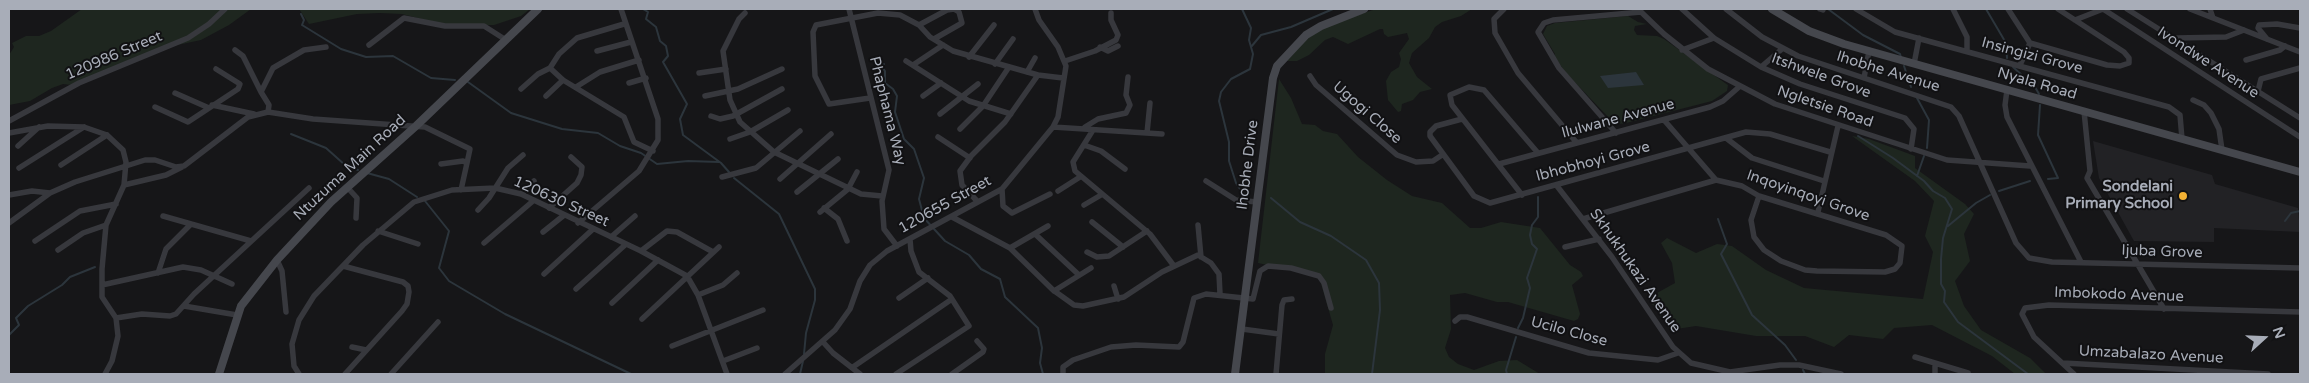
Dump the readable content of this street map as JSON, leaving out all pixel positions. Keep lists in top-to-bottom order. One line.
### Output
{"streets":{"street":["120986 Street","Insingizi Grove","Ivondwe Avenue","Ihobhe Avenue","Itshwele Grove","Nyala Road","Ngletsie Road","Phaphama Way","Ugogi Close","Ilulwane Avenue","Ibhobhoyi Grove","Ihobhe Drive","Ntuzuma Main Road","Inqoyinqoyi Grove","120630 Street","120655 Street","Ijuba Grove","Skhukhukazi Avenue","Imbokodo Avenue","Ucilo Close","Umzabalazo Avenue"]},"crossings":[["Insingizi Grove","Nyala Road"],["Ihobhe Avenue","Ngletsie Road"],["Ihobhe Avenue","Ijuba Grove"],["Itshwele Grove","Ngletsie Road"],["Ngletsie Road","Ilulwane Avenue"],["Phaphama Way","120655 Street"],["Ugogi Close","Ibhobhoyi Grove"],["Ibhobhoyi Grove","Skhukhukazi Avenue"],["Inqoyinqoyi Grove","Skhukhukazi Avenue"],["Skhukhukazi Avenue","Ucilo Close"],["Imbokodo Avenue","Umzabalazo Avenue"]],"places":["Sondelani Primary School"],"north":"right"}
